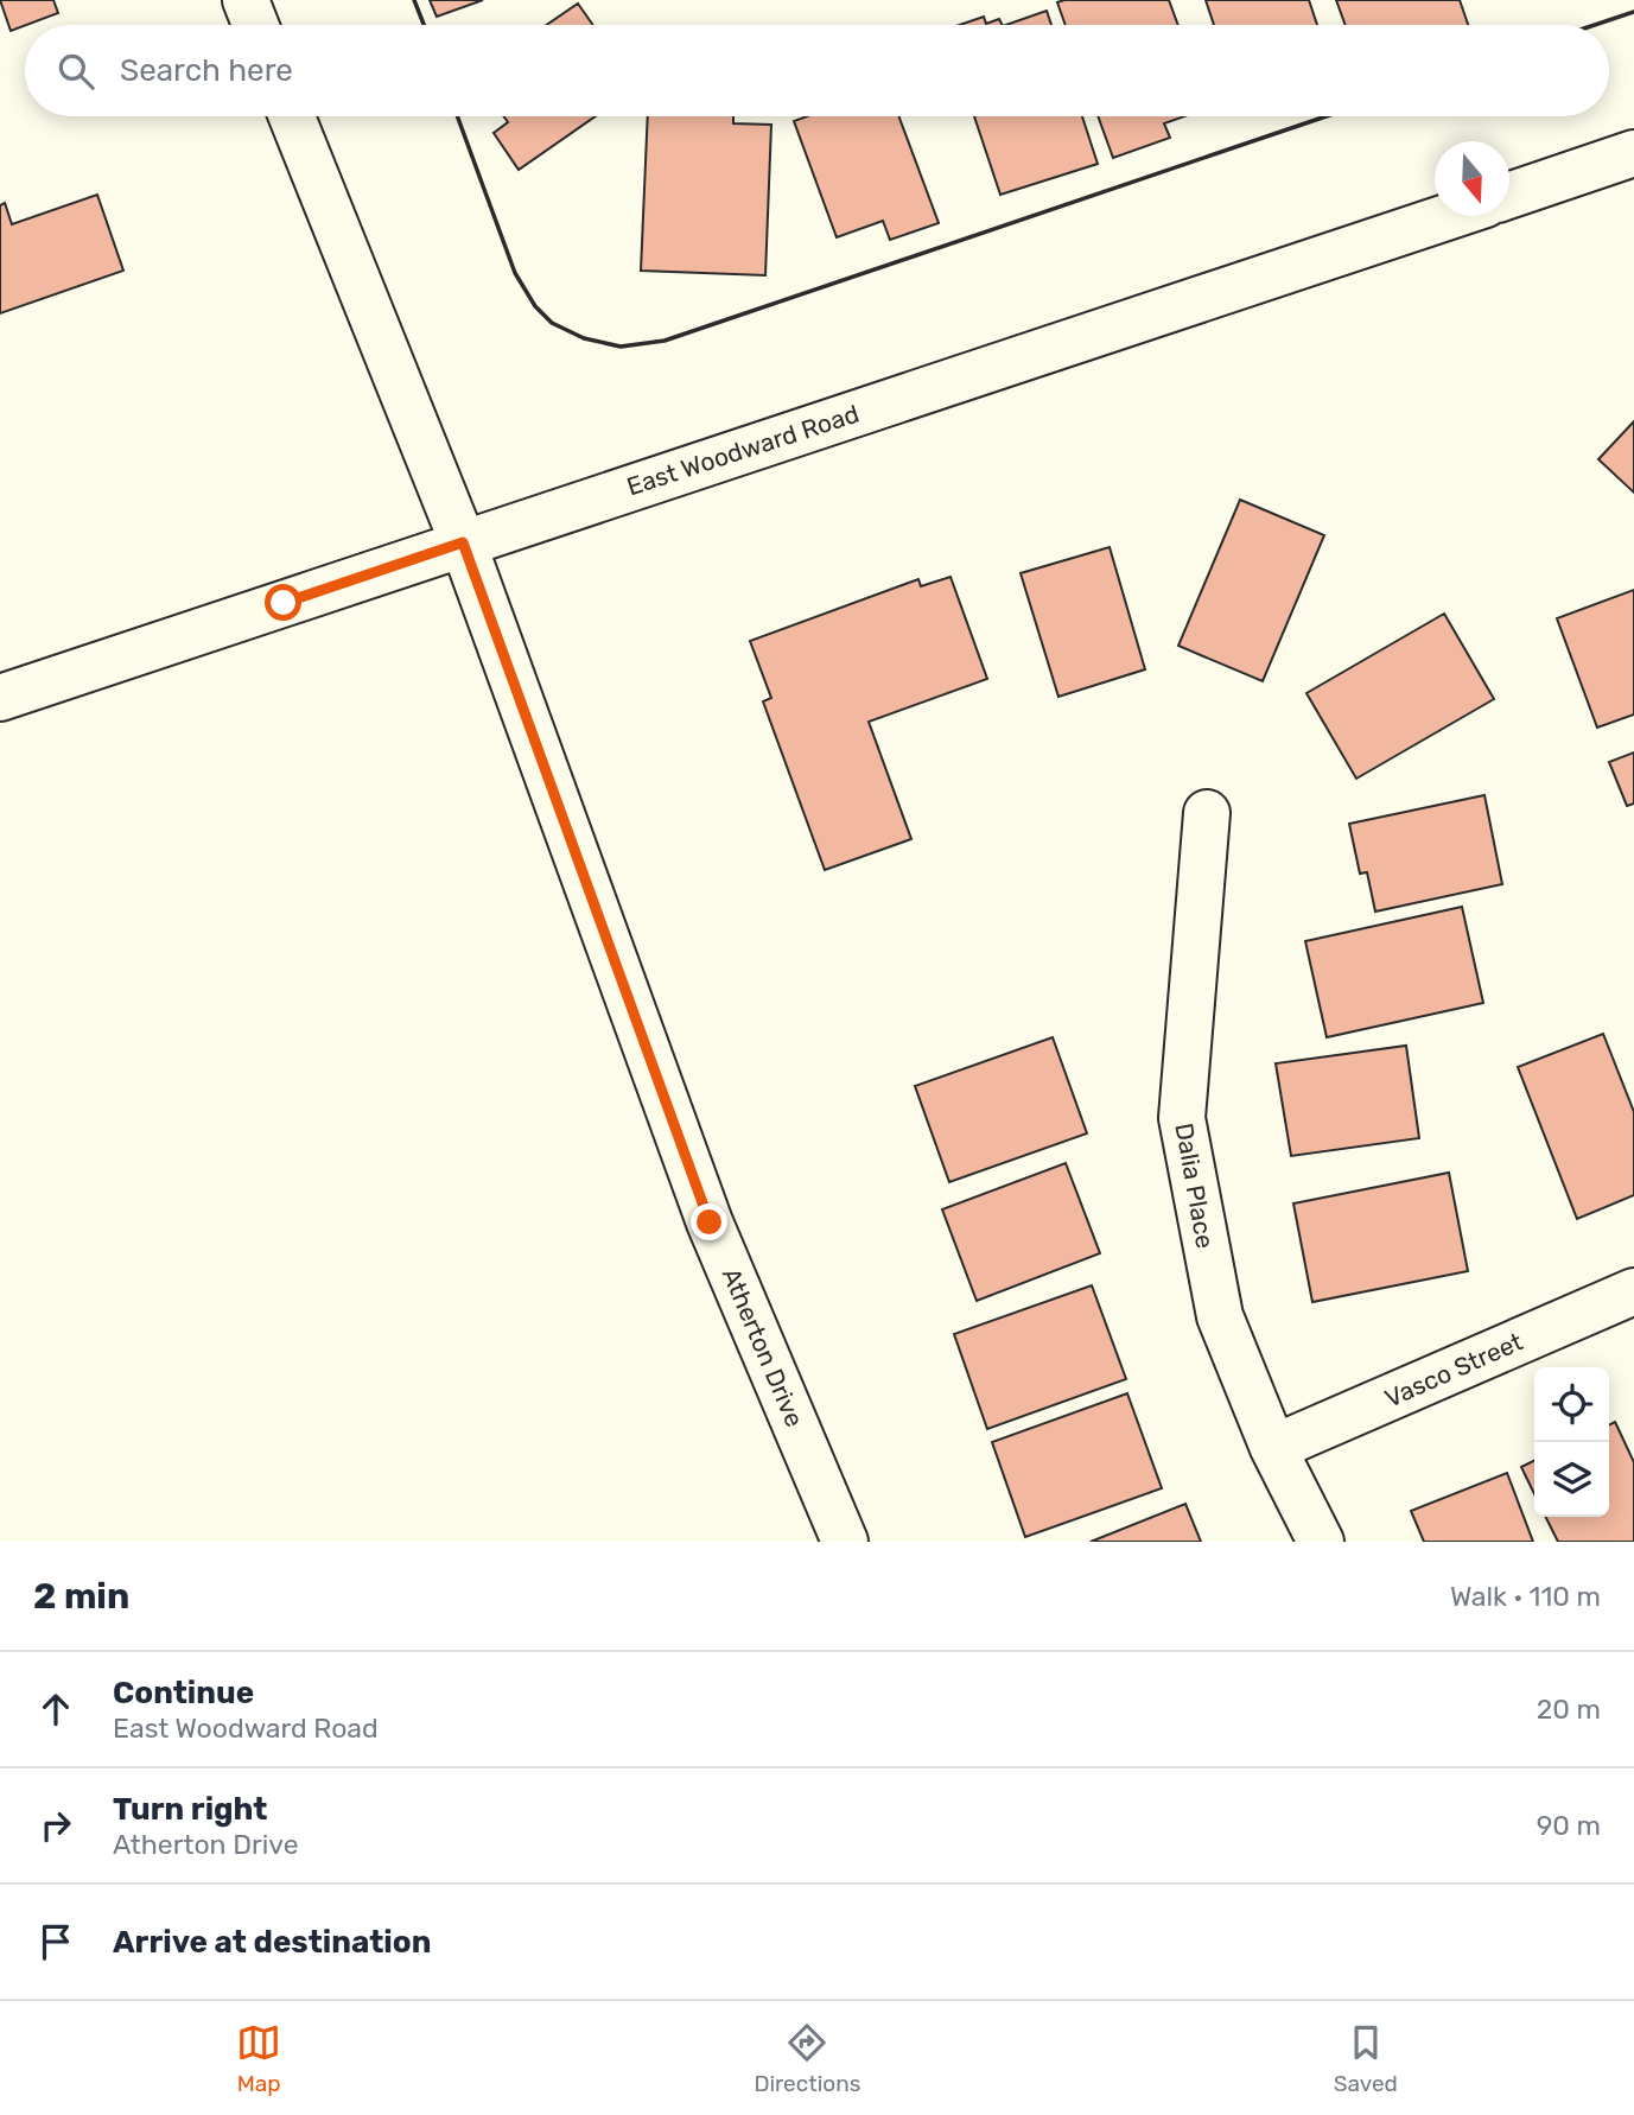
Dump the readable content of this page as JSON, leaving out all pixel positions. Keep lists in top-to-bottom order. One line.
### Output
{"streets":{"street":["East Woodward Road","Dalia Place","Atherton Drive","Vasco Street"]},"crossings":[["East Woodward Road","Atherton Drive"],["Dalia Place","Vasco Street"]],"north":"bottom","page":{"search":"Search here","heading":["2 min","Walk · 110 m"],"list":[["Continue","East Woodward Road","20 m"],["Turn right","Atherton Drive","90 m"],"Arrive at destination"],"nav":["Map","Directions","Saved"]}}
